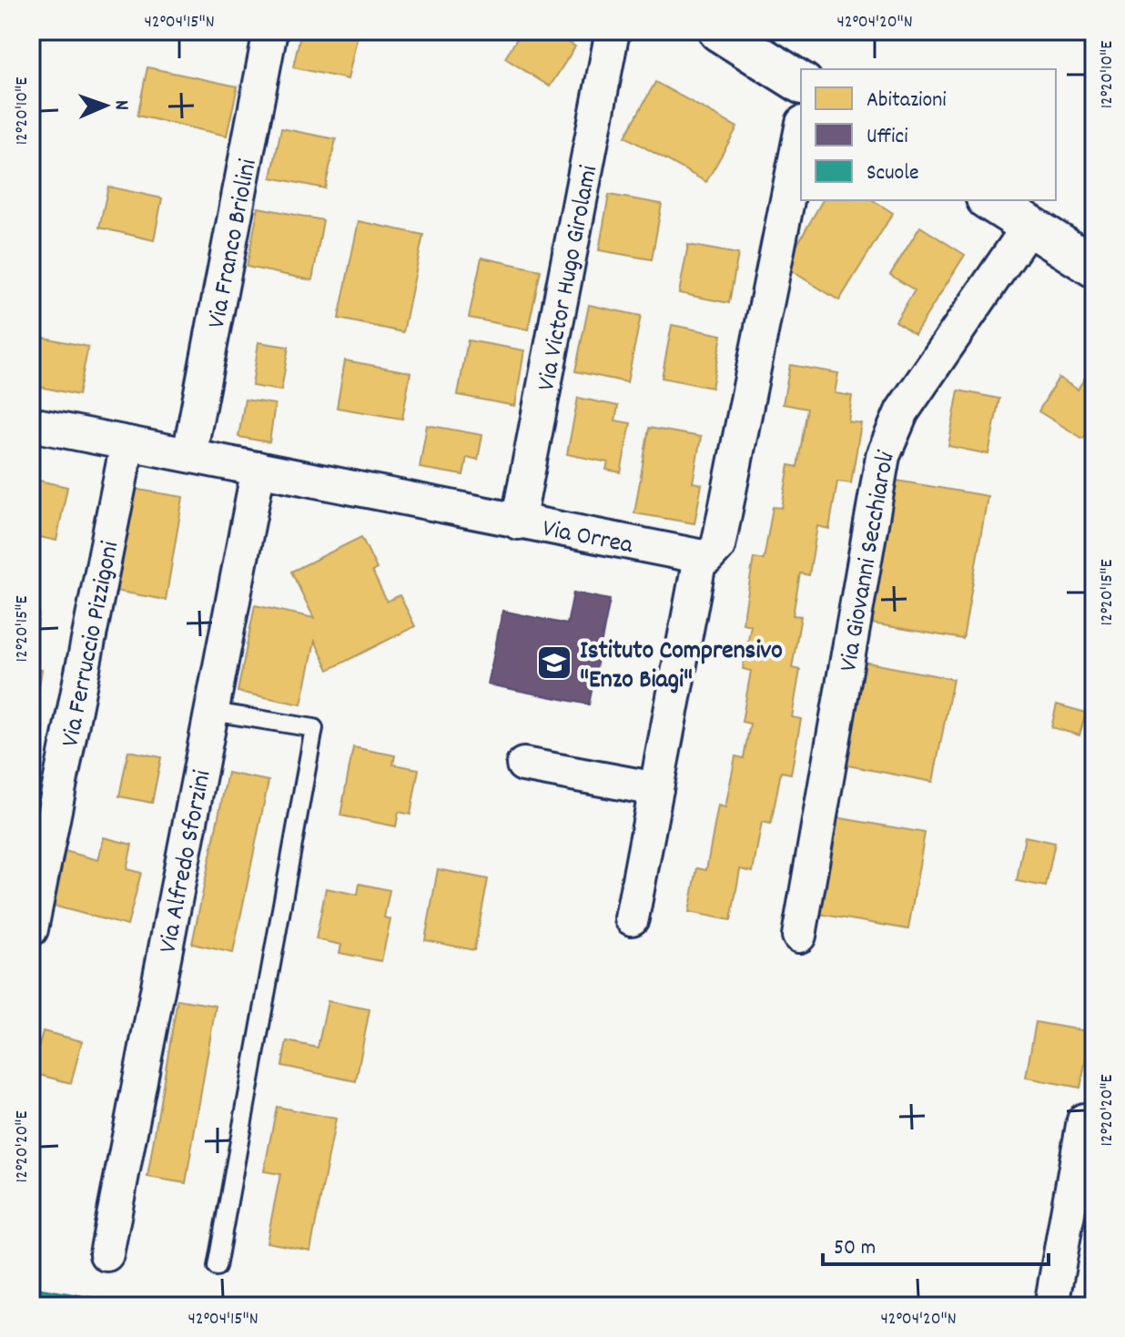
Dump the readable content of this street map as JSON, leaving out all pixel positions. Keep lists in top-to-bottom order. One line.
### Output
{"streets":{"street":["Via Franco Briolini","Via Victor Hugo Girolami","Via Orrea","Via Giovanni Secchiaroli","Via Ferruccio Pizzigoni","Via Alfredo Sforzini"]},"crossings":[["Via Franco Briolini","Via Orrea"],["Via Victor Hugo Girolami","Via Orrea"],["Via Orrea","Via Ferruccio Pizzigoni"],["Via Orrea","Via Alfredo Sforzini"]],"places":{"school or university":["Istituto Comprensivo \"Enzo Biagi\""]},"legend":["Abitazioni","Uffici","Scuole"],"scale_bar":"50 m","north":"right","coordinates":["42°04'15\"N","42°04'20\"N","12°20'10\"E","12°20'15\"E","12°20'20\"E"]}
